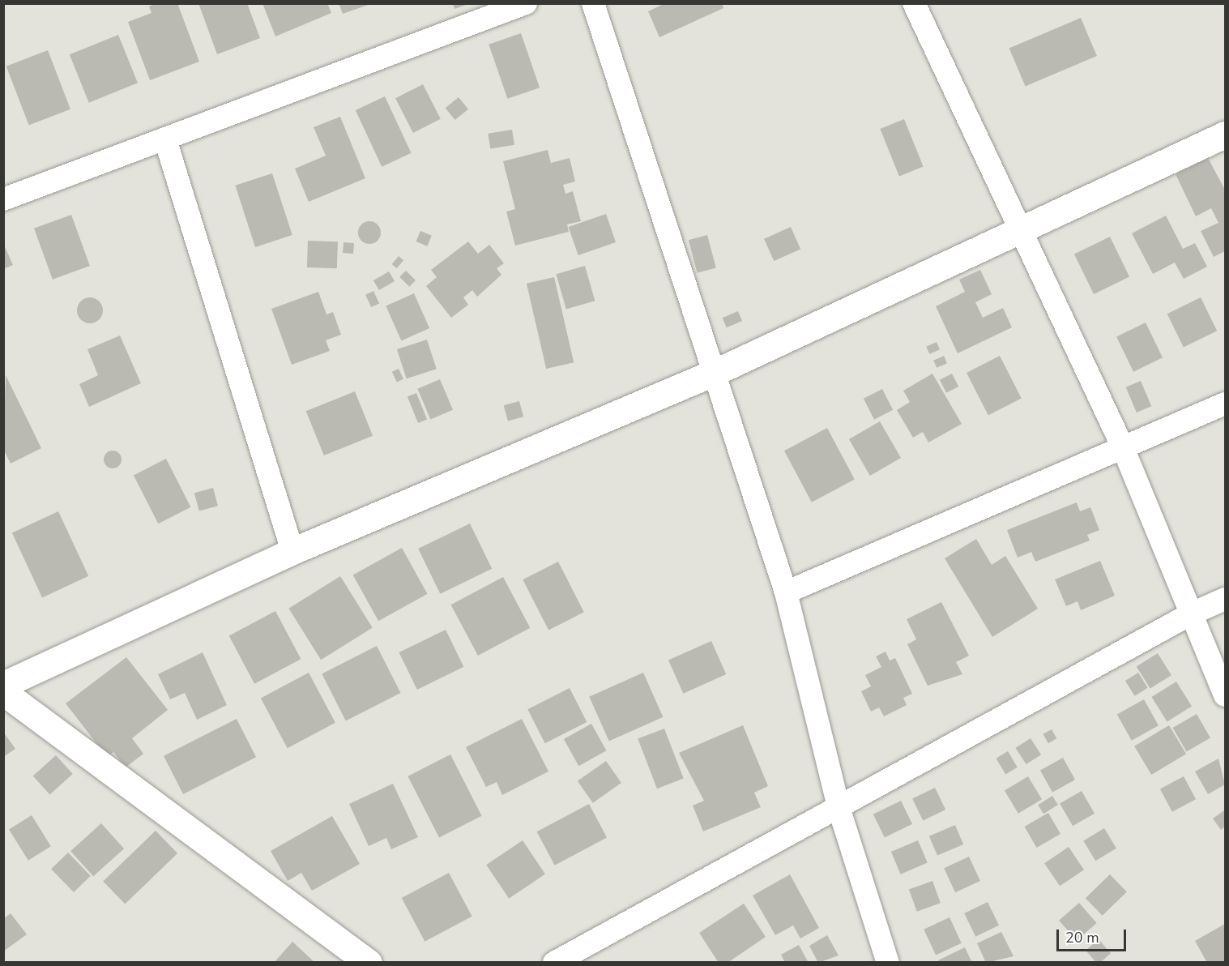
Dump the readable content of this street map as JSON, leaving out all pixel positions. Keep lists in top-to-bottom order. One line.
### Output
{"scale_bar":"20 m"}
